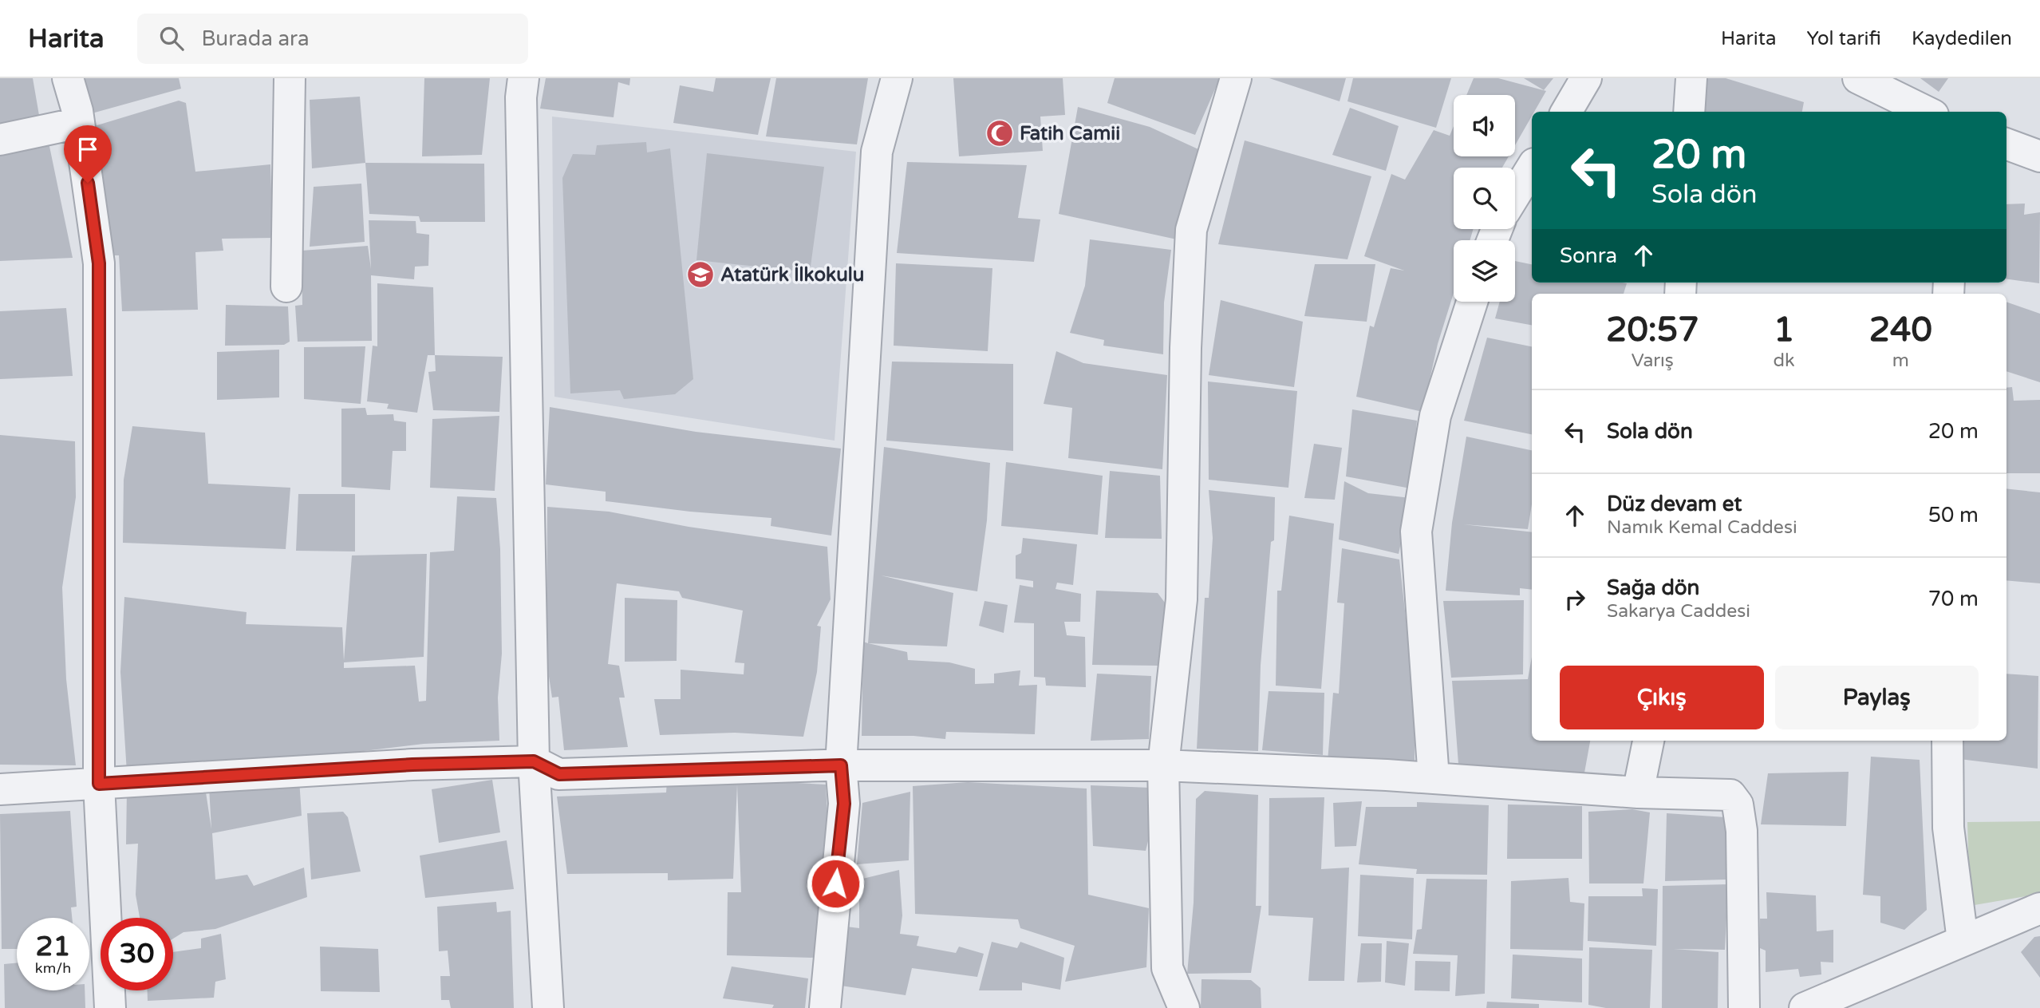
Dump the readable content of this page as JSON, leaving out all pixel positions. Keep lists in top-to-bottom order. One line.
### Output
{"places":{"mosque":["Fatih Camii"],"school or university":["Atatürk İlkokulu"]},"page":{"header":"Harita","search":"Burada ara","nav":["Harita","Yol tarifi","Kaydedilen"],"turn":["20 m","Sola dön"],"then":"Sonra","eta":["20:57","Varış","1","dk","240","m"],"list":[{"name":"Sola dön","value":"20 m"},{"name":"Düz devam et","note":"Namık Kemal Caddesi","value":"50 m"},{"name":"Sağa dön","note":"Sakarya Caddesi","value":"70 m"}],"buttons":["Çıkış","Paylaş"],"speed":"21 km/h","limit":"30"}}
